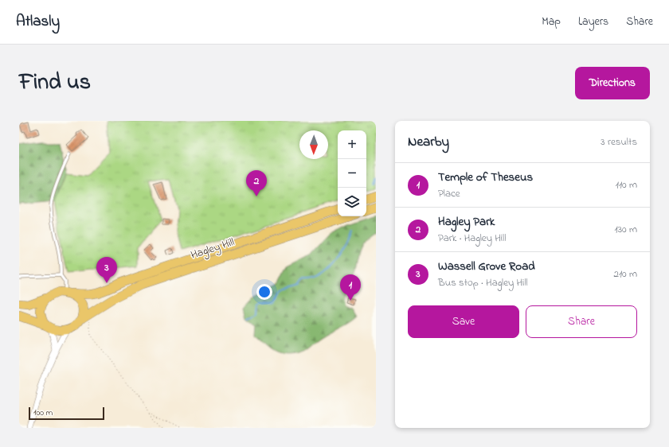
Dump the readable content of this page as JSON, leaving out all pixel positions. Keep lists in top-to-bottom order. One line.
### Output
{"streets":{"highway":["Hagley Hill"]},"scale_bar":"100 m","north":"bottom","page":{"header":"Atlasly","nav":["Map","Layers","Share"],"title":"Find us","buttons":["Directions",["Save","Share"]],"heading":["Nearby","3 results"],"map_buttons":["+","−"],"list":[{"mark":"1","name":"Temple of Theseus","note":"Place","value":"110 m"},{"mark":"2","name":"Hagley Park","note":"Park · Hagley Hill","value":"130 m"},{"mark":"3","name":"Wassell Grove Road","note":"Bus stop · Hagley Hill","value":"210 m"}],"pins":["2","3","1"],"scale":"100 m"}}
